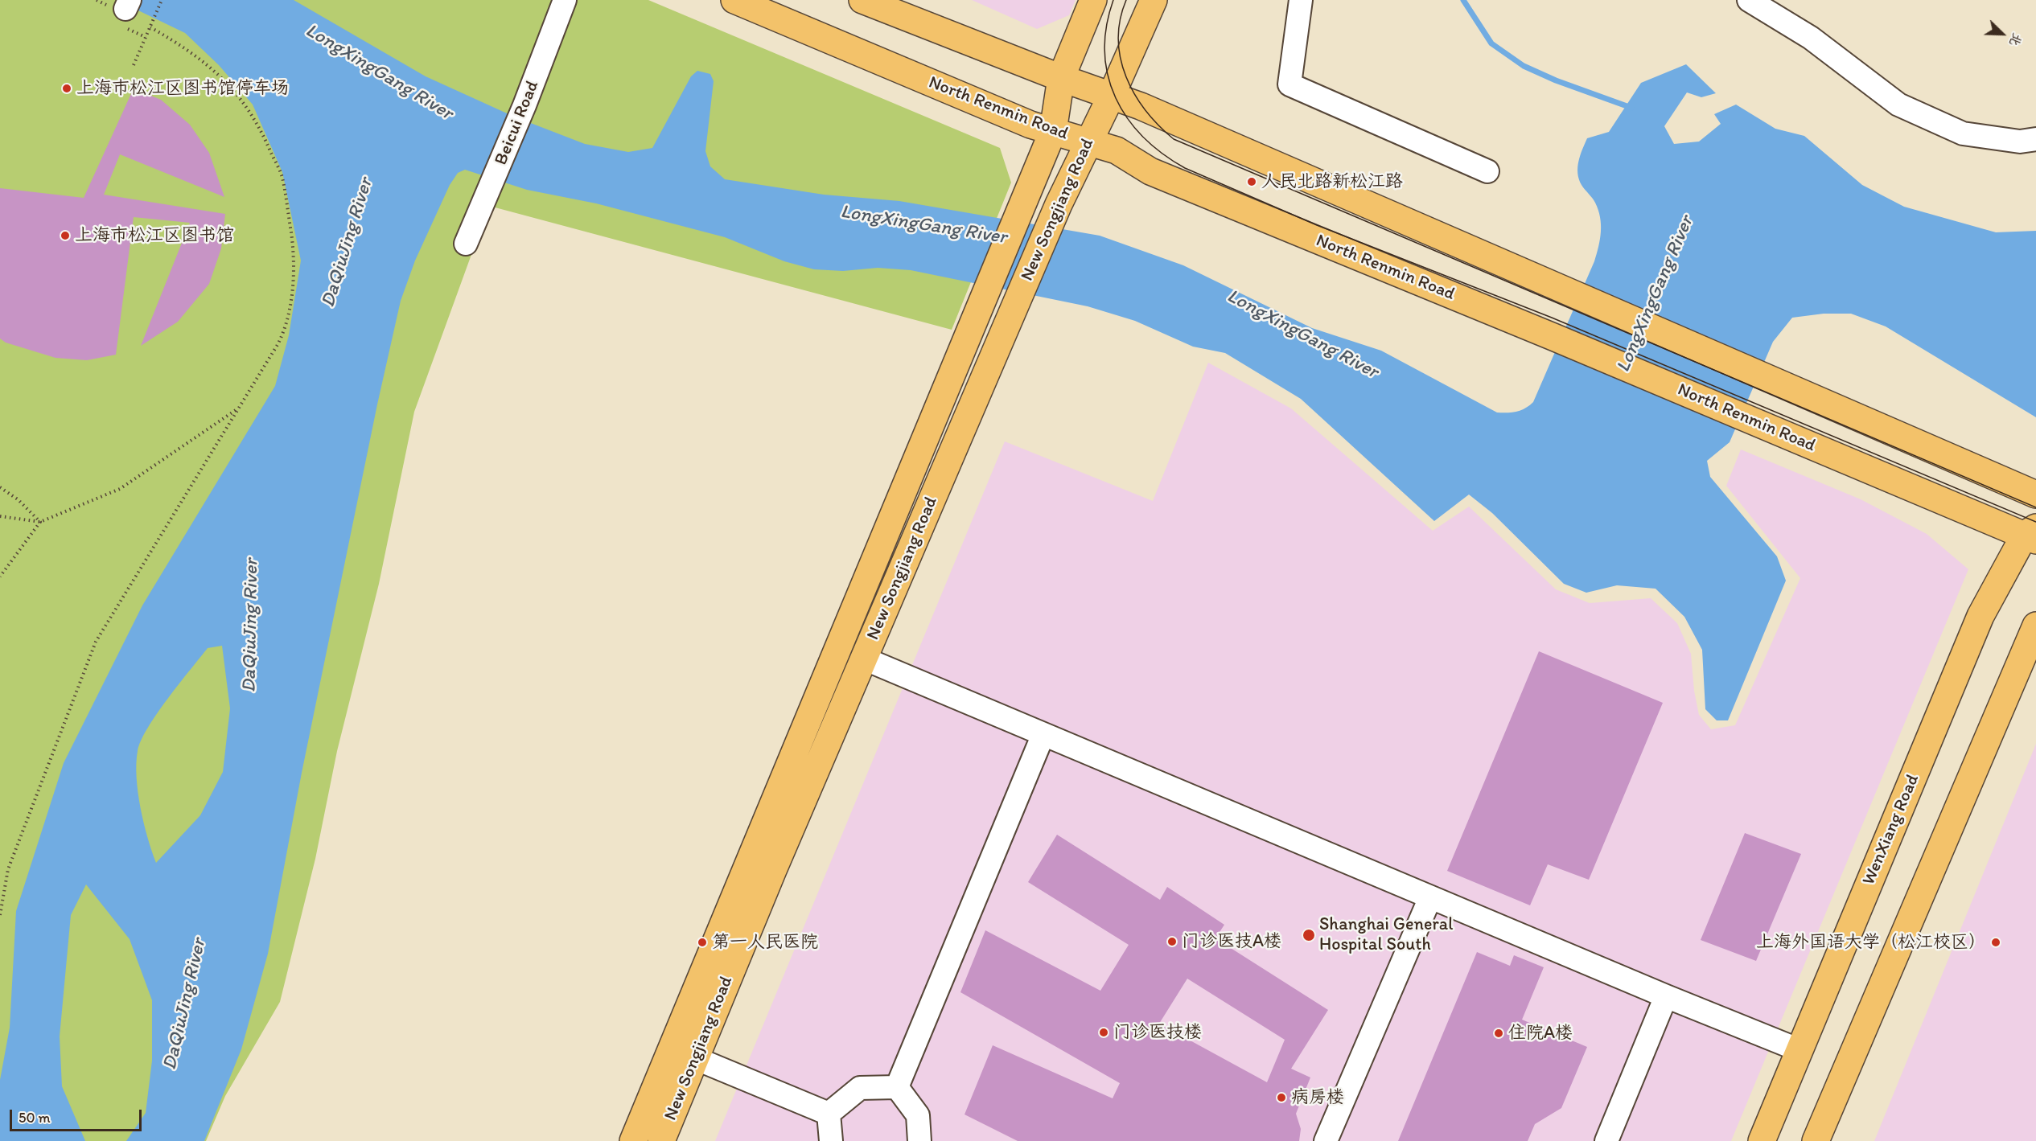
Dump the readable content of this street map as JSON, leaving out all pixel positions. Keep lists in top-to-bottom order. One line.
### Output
{"streets":{"main road":["North Renmin Road","New Songjiang Road","WenXiang Road"],"street":["Beicui Road"]},"crossings":[["North Renmin Road","New Songjiang Road"],["North Renmin Road","WenXiang Road"]],"water":["LongXingGang River","DaQiuJing River"],"places":["上海市松江区图书馆停车场","人民北路新松江路","上海市松江区图书馆","Shanghai General Hospital South","门诊医技A楼","第一人民医院","上海外国语大学（松江校区）","门诊医技楼","住院A楼","病房楼"],"scale_bar":"50 m","north":"bottom right"}
